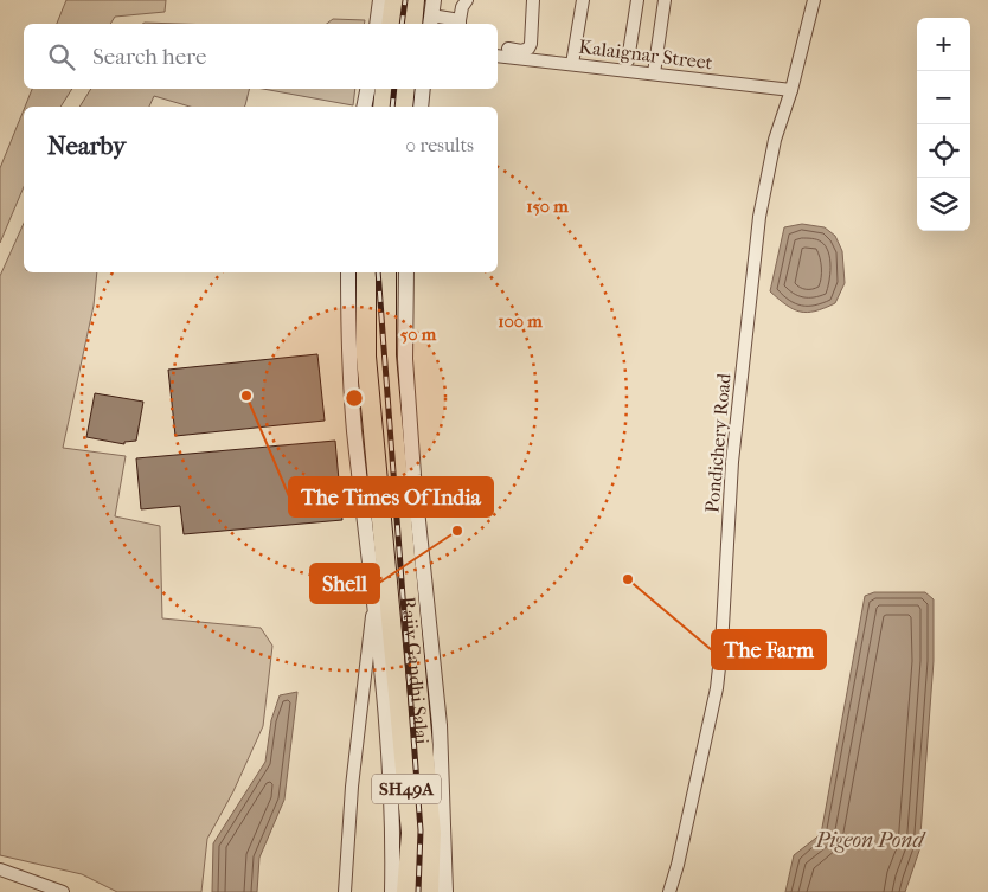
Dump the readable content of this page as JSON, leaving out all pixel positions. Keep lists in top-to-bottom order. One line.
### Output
{"streets":{"main road":["Rajiv Gandhi Salai","SH49A"],"street":["Kalaignar Street","Pondichery Road"]},"crossings":[["Kalaignar Street","Pondichery Road"]],"water":["Pigeon Pond"],"places":["The Times Of India","Shell","The Farm"],"page":{"map_buttons":["+","−"],"search":"Search here","heading":["Nearby","0 results"]},"rings":["150 m","100 m","50 m"]}
